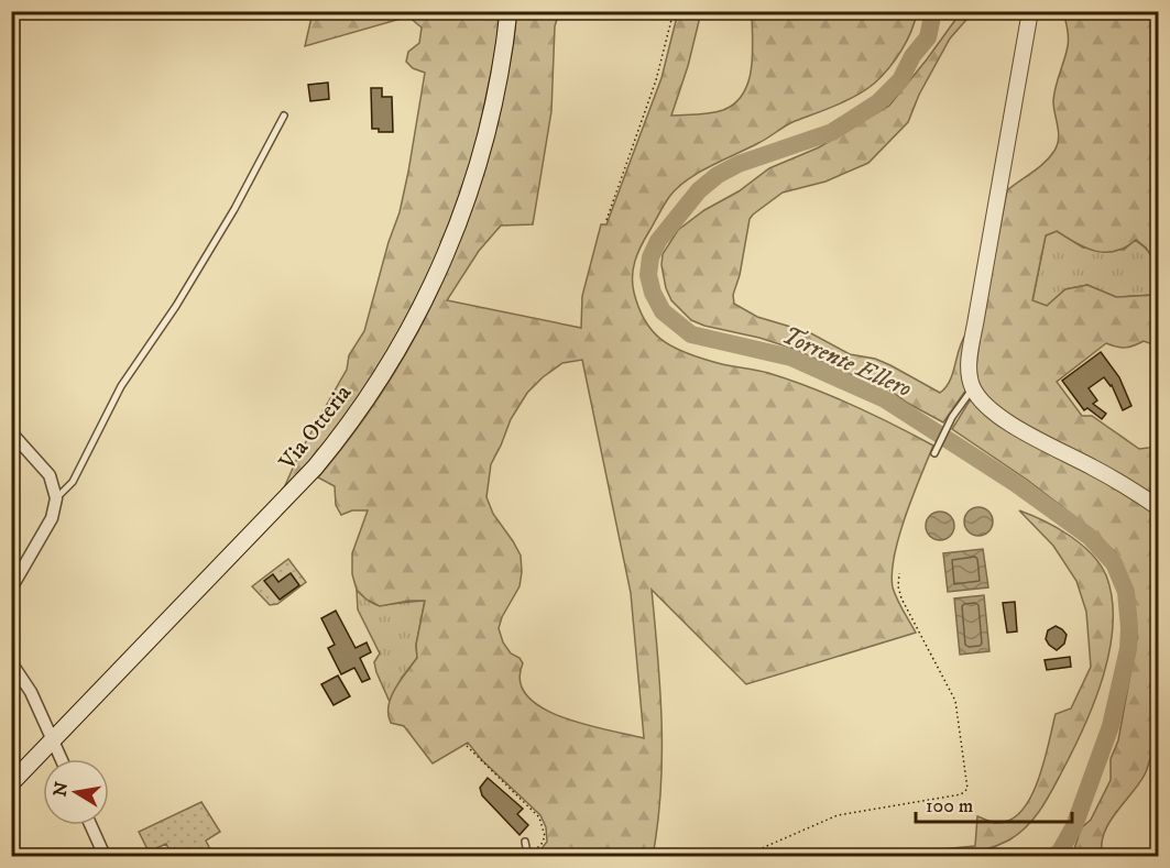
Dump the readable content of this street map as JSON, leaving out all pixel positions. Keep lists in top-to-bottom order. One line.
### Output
{"streets":{"main road":["Via Otteria"]},"water":["Torrente Ellero"],"scale_bar":"100 m","north":"left"}
